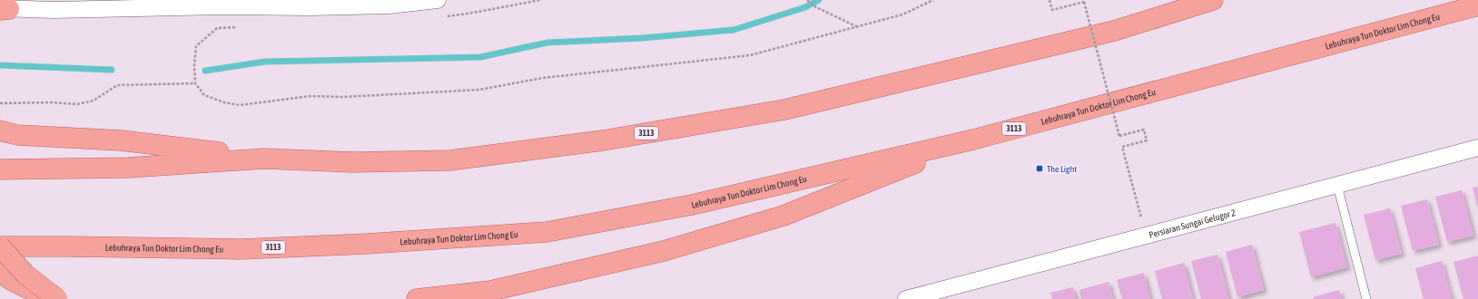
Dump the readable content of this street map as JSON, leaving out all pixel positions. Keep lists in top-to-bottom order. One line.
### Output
{"streets":{"highway":["Lebuhraya Tun Doktor Lim Chong Eu","3113"],"street":["Persiaran Sungai Gelugor 2"]},"places":{"transit":["The Light"]}}
